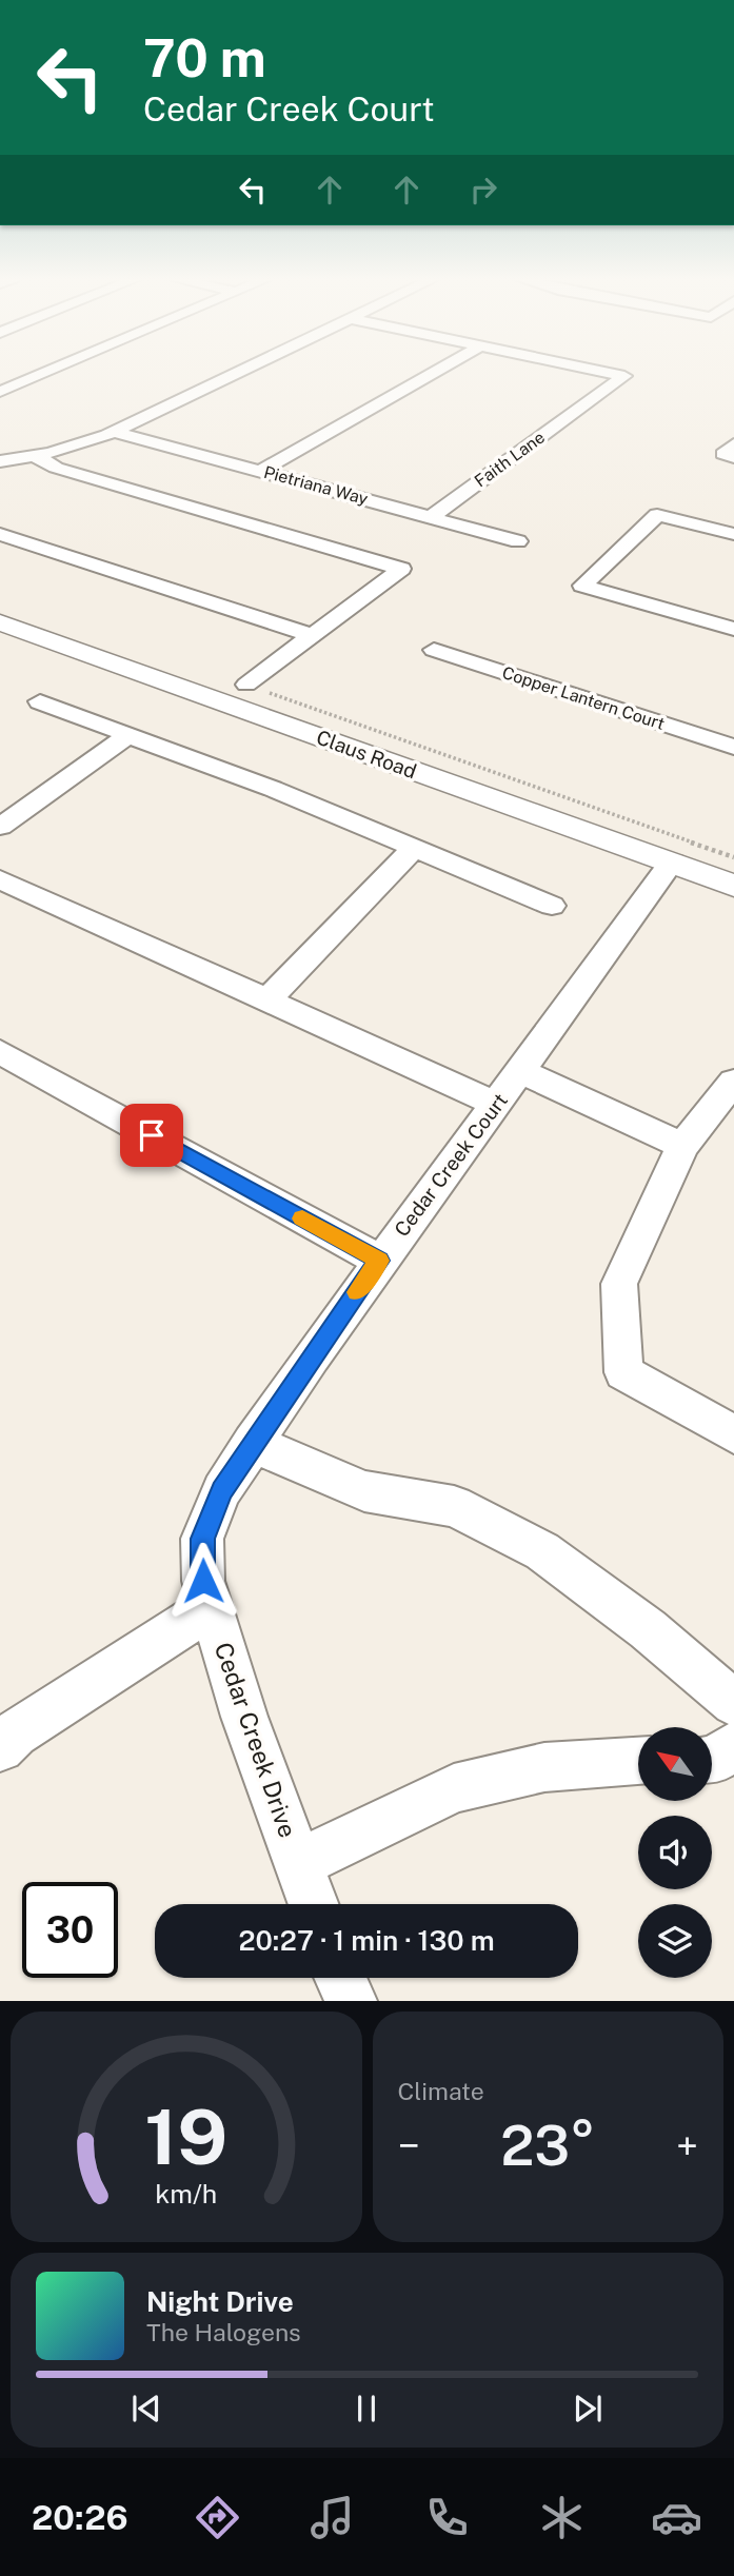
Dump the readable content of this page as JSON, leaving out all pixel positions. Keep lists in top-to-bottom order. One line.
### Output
{"streets":{"main road":["Claus Road"],"street":["Faith Lane","Pietriana Way","Copper Lantern Court","Cedar Creek Court","Cedar Creek Drive"]},"crossings":[["Faith Lane","Pietriana Way"],["Claus Road","Cedar Creek Court"],["Cedar Creek Court","Cedar Creek Drive"]],"north":"top left","page":{"turn":["70 m","Cedar Creek Court"],"limit":"30","trip":"20:27 · 1 min · 130 m","tile":"Climate","heat":["−","23°","+"],"song":["Night Drive","The Halogens"],"tabs":"20:26","gauge":["19","km/h"]}}
